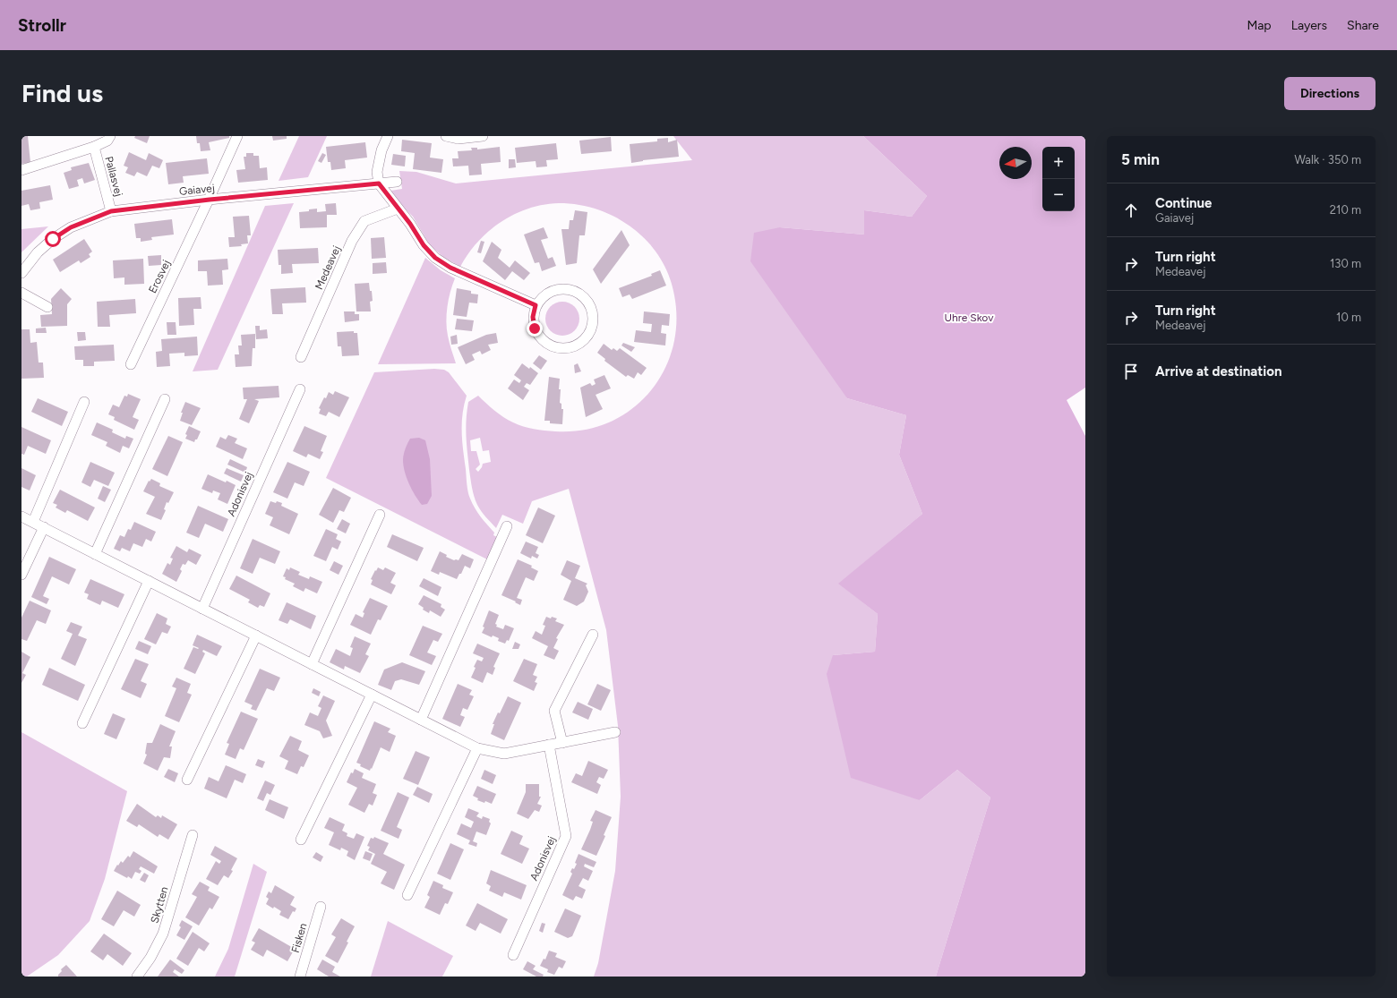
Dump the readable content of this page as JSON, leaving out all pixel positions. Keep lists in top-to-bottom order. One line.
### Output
{"streets":{"street":["Pallasvej","Gaiavej","Medeavej","Erosvej","Adonisvej","Skytten","Fisken"]},"crossings":[["Pallasvej","Gaiavej"],["Gaiavej","Erosvej"]],"parks":["Uhre Skov"],"north":"left","page":{"header":"Strollr","nav":["Map","Layers","Share"],"buttons":"Directions","title":"Find us","heading":["5 min","Walk · 350 m"],"map_buttons":["+","−"],"list":[["Continue","Gaiavej","210 m"],["Turn right","Medeavej","130 m"],["Turn right","Medeavej","10 m"],"Arrive at destination"]}}
